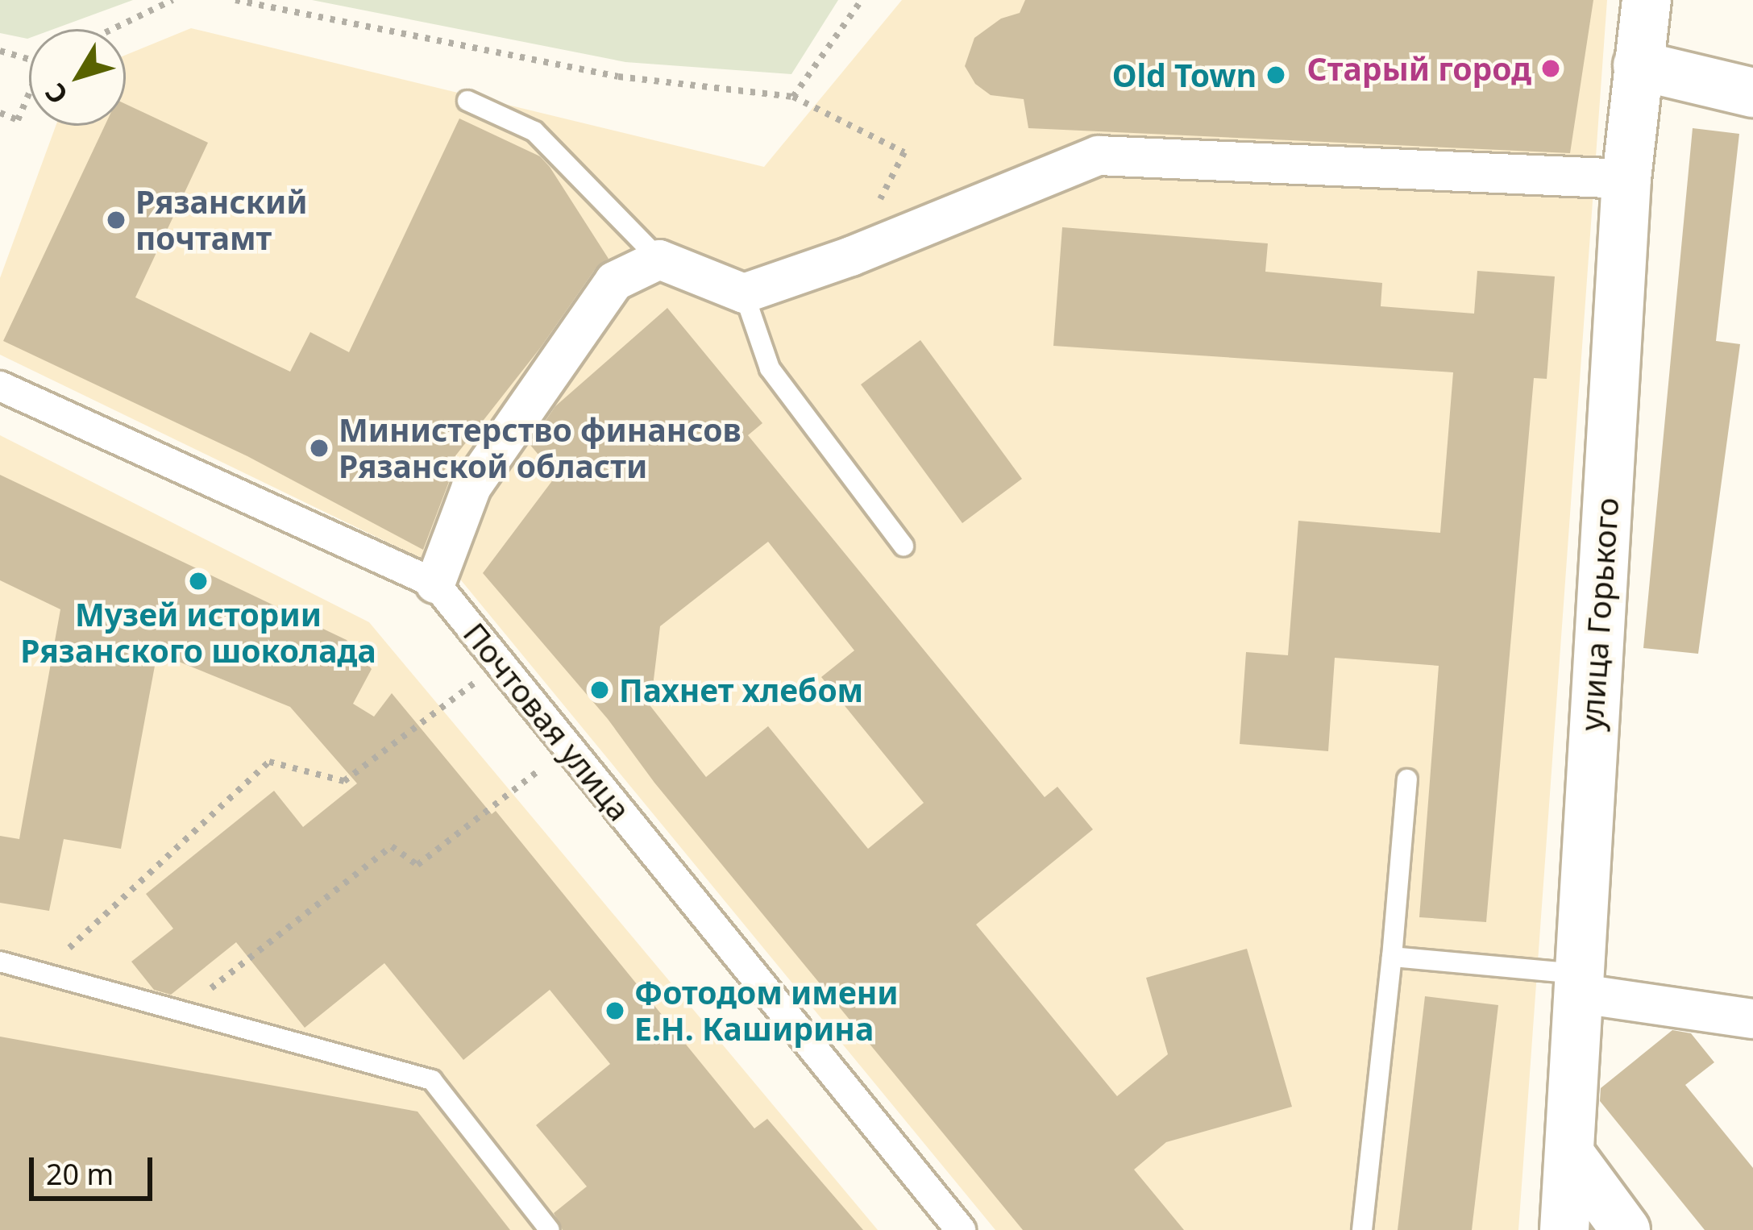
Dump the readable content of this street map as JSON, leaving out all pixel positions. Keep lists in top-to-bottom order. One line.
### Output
{"streets":{"street":["улица Горького","Почтовая улица"]},"places":["Старый город","Old Town","Рязанский почтамт","Министерство финансов Рязанской области","Музей истории Рязанского шоколада","Пахнет хлебом","Фотодом имени Е.Н. Каширина"],"scale_bar":"20 m","north":"bottom left"}
